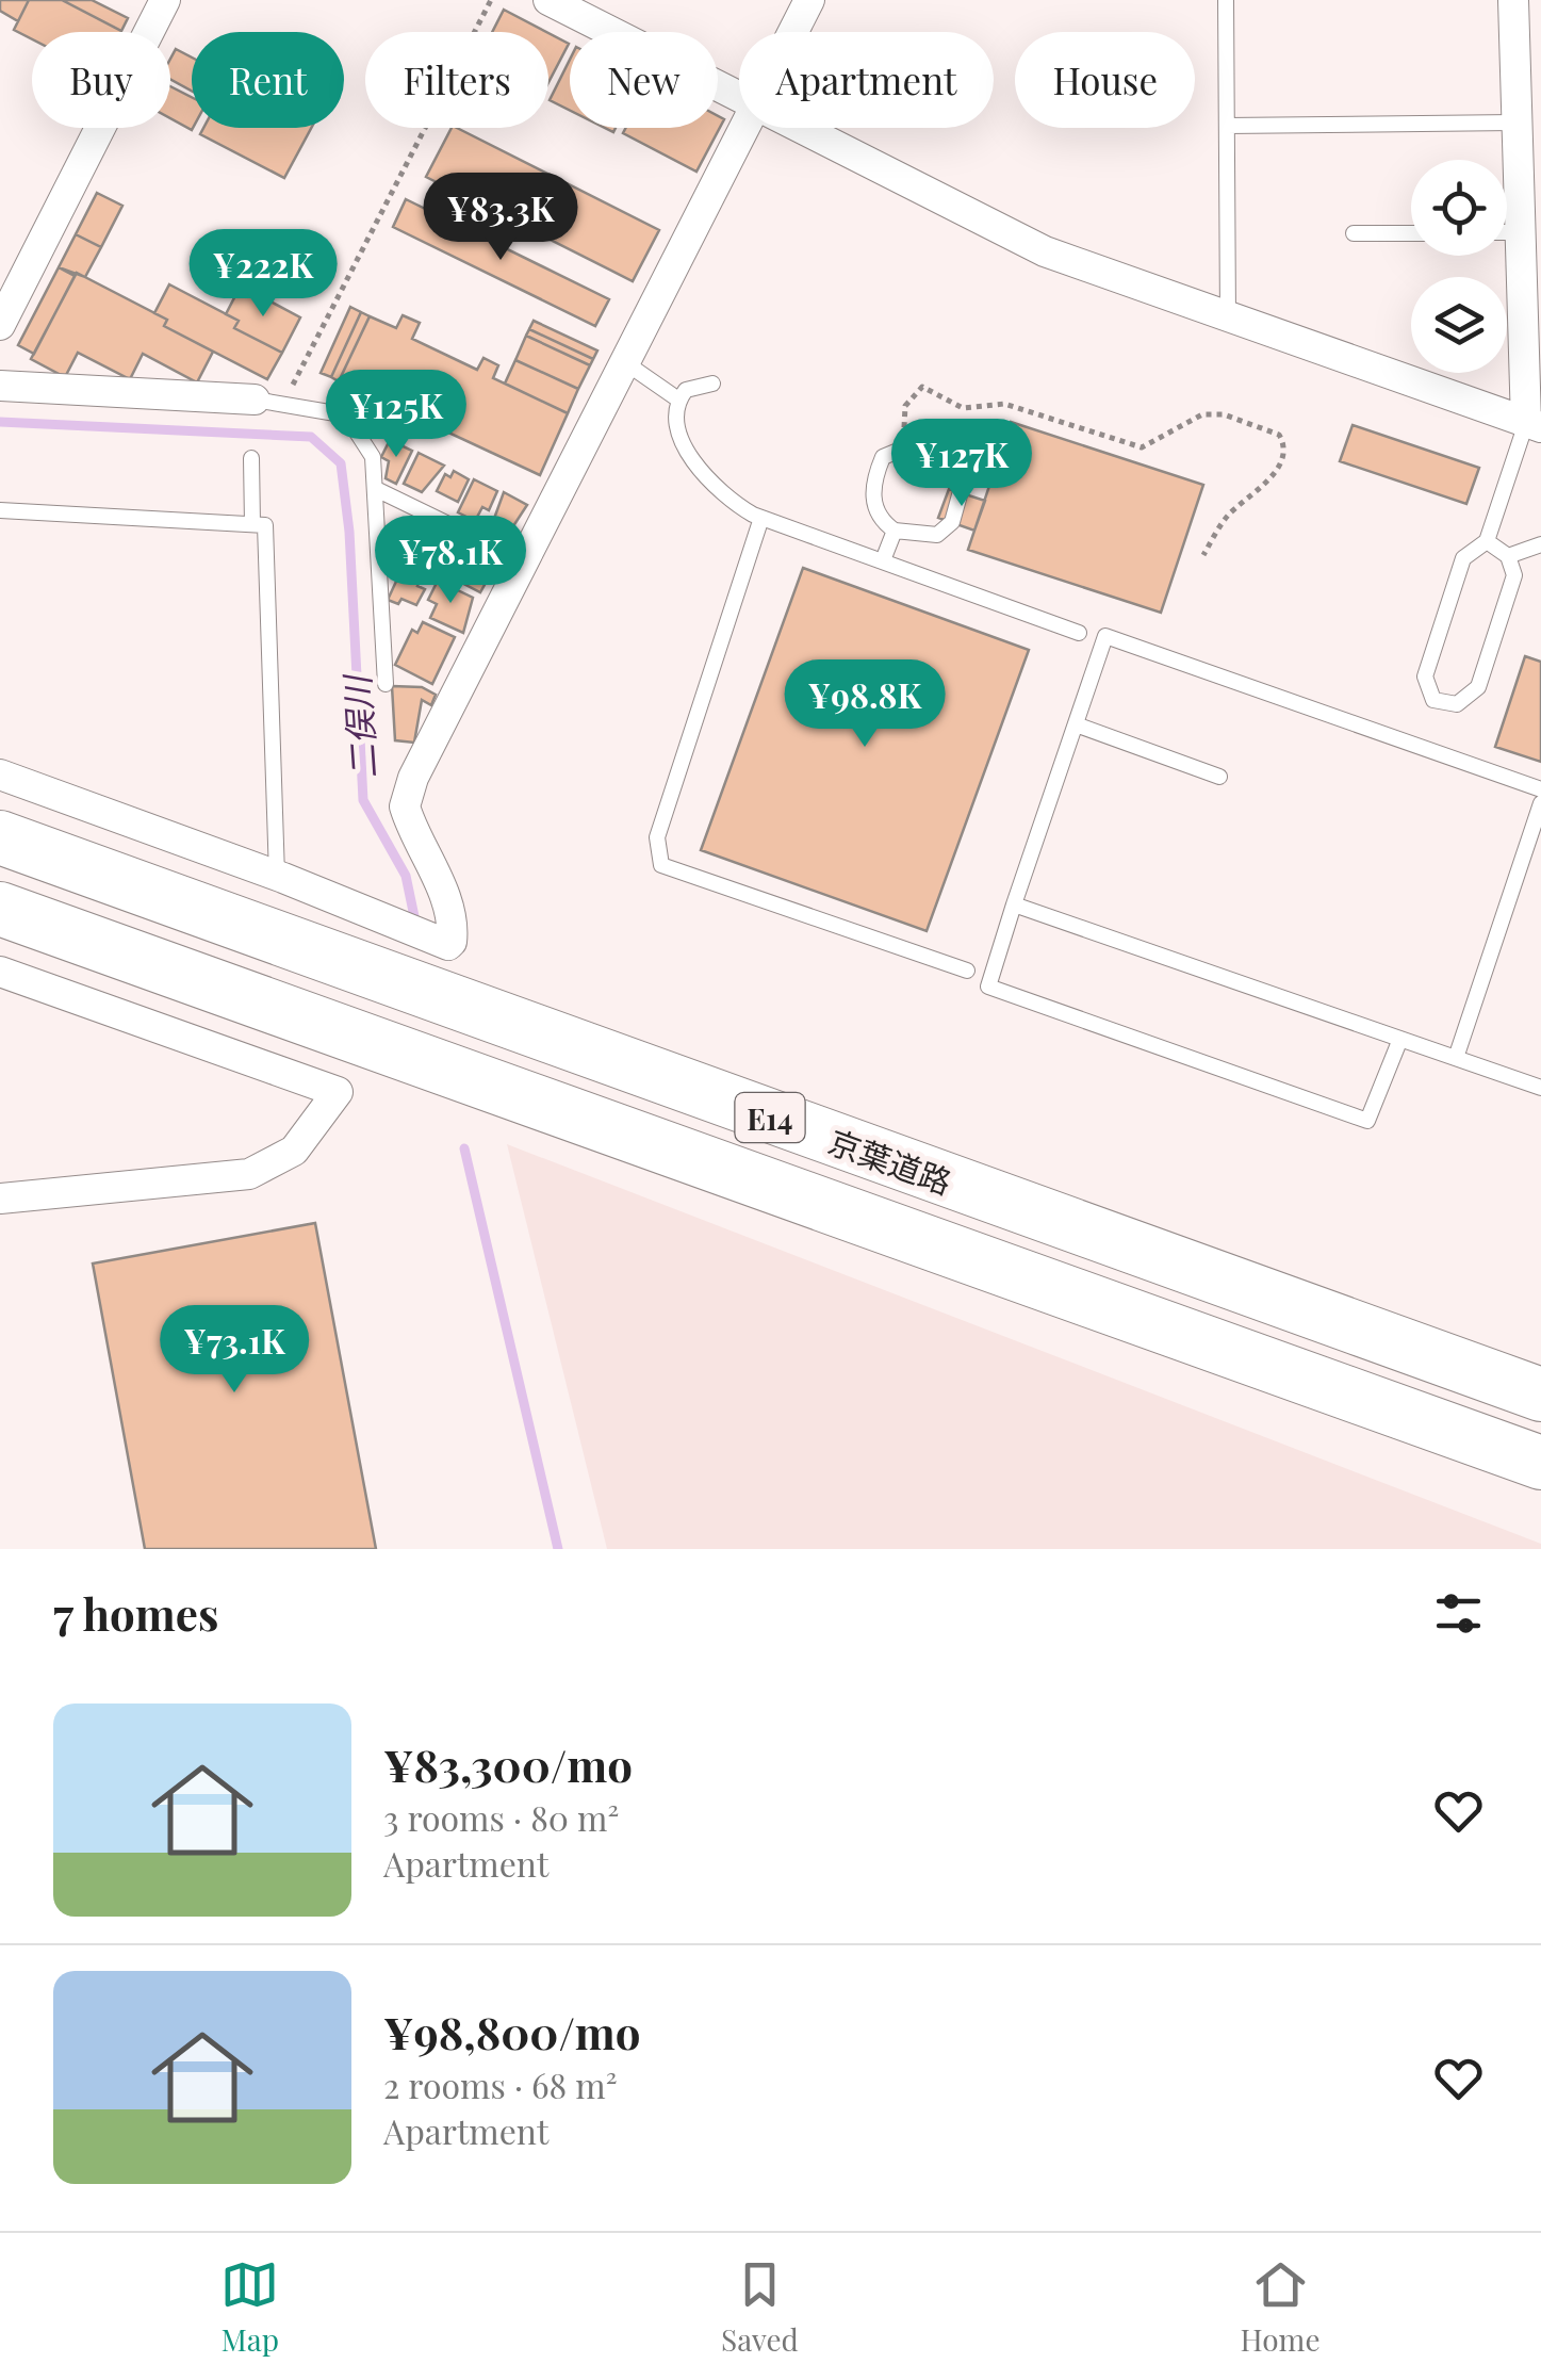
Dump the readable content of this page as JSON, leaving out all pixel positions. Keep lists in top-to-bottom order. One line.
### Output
{"streets":{"highway":["E14","京葉道路"]},"water":["二俣川"],"page":{"chip":["Buy","Rent","Filters","New","Apartment","House"],"price":["¥83.3K","¥222K","¥125K","¥127K","¥78.1K","¥98.8K","¥73.1K"],"heading":"7 homes","list":[{"name":"¥83,300/mo","note":"3 rooms · 80 m² · Apartment"},{"name":"¥98,800/mo","note":"2 rooms · 68 m² · Apartment"}],"tabs":["Map","Saved","Home"]}}
